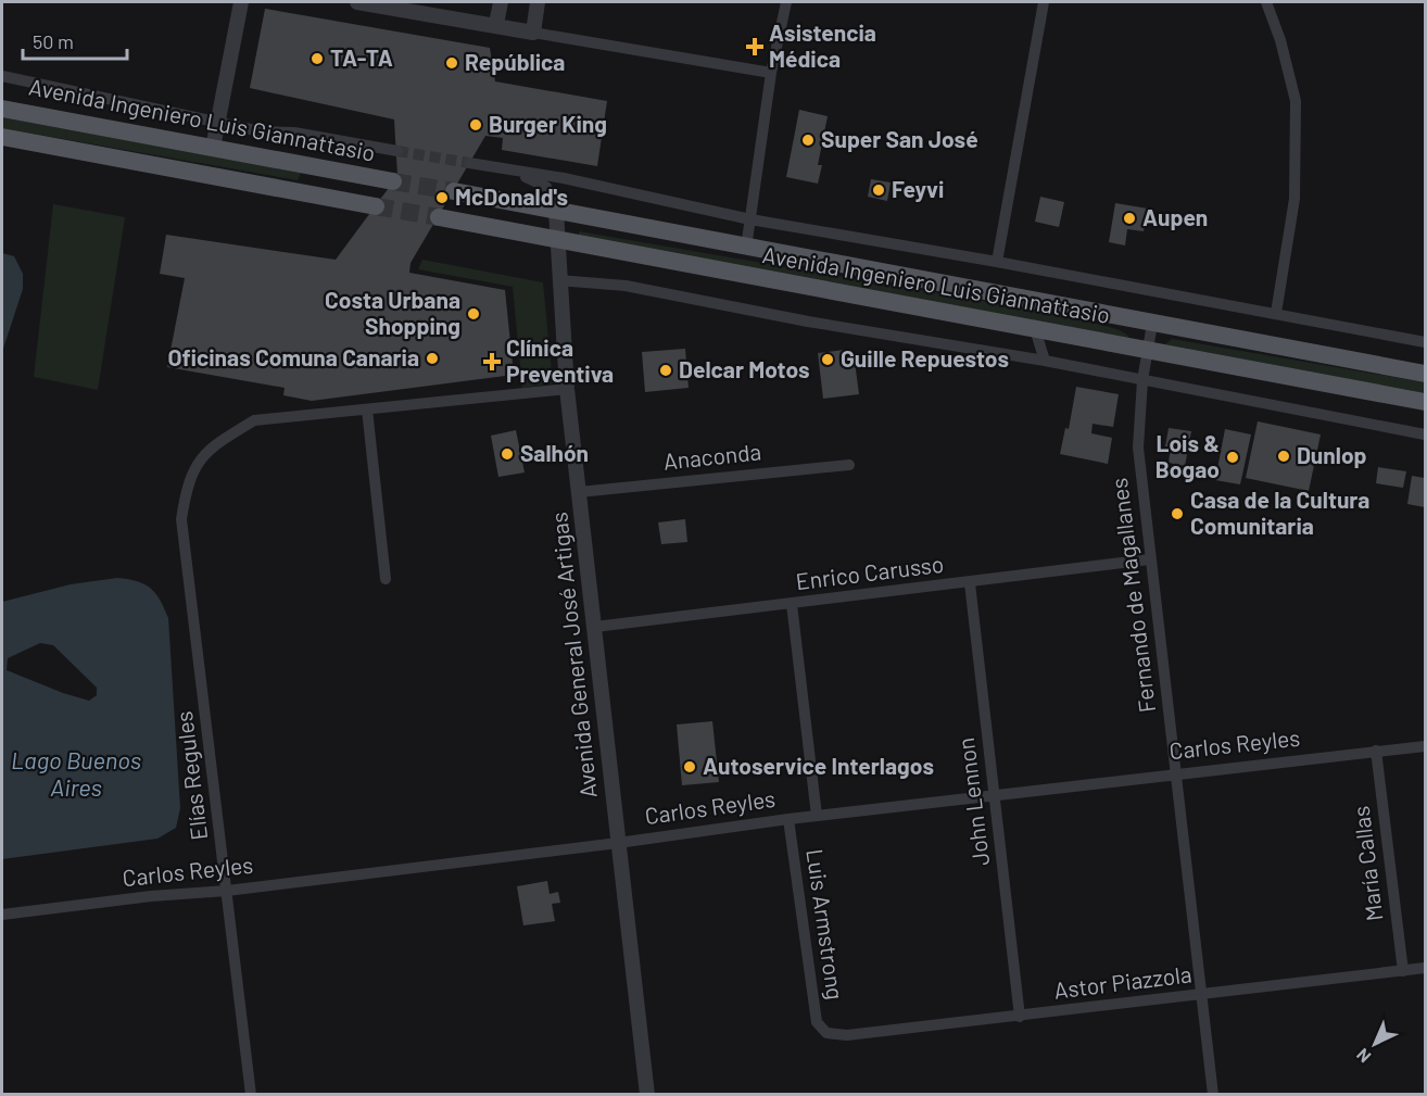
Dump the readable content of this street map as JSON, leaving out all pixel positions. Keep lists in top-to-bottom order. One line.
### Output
{"streets":{"main road":["Avenida Ingeniero Luis Giannattasio"],"street":["Anaconda","Enrico Carusso","Fernando de Magallanes","Avenida General José Artigas","Carlos Reyles","Elías Regules","John Lennon","María Callas","Luis Armstrong","Astor Piazzola"]},"crossings":[["Avenida Ingeniero Luis Giannattasio","Fernando de Magallanes"],["Avenida Ingeniero Luis Giannattasio","Avenida General José Artigas"],["Anaconda","Avenida General José Artigas"],["Enrico Carusso","Fernando de Magallanes"],["Enrico Carusso","Avenida General José Artigas"],["Enrico Carusso","John Lennon"],["Enrico Carusso","Luis Armstrong"],["Fernando de Magallanes","Carlos Reyles"],["Fernando de Magallanes","Astor Piazzola"],["Avenida General José Artigas","Carlos Reyles"],["Carlos Reyles","Elías Regules"],["Carlos Reyles","John Lennon"],["Carlos Reyles","María Callas"],["Carlos Reyles","Luis Armstrong"],["John Lennon","Astor Piazzola"],["María Callas","Astor Piazzola"],["Luis Armstrong","Astor Piazzola"]],"water":["Lago Buenos Aires"],"places":{"health":["Asistencia Médica","Clínica Preventiva"],"other":["TA-TA","República","Burger King","Super San José","Feyvi","McDonald's","Aupen","Costa Urbana Shopping","Oficinas Comuna Canaria","Guille Repuestos","Delcar Motos","Salhón","Dunlop","Lois & Bogao","Casa de la Cultura Comunitaria","Autoservice Interlagos"]},"scale_bar":"50 m","north":"bottom left"}
